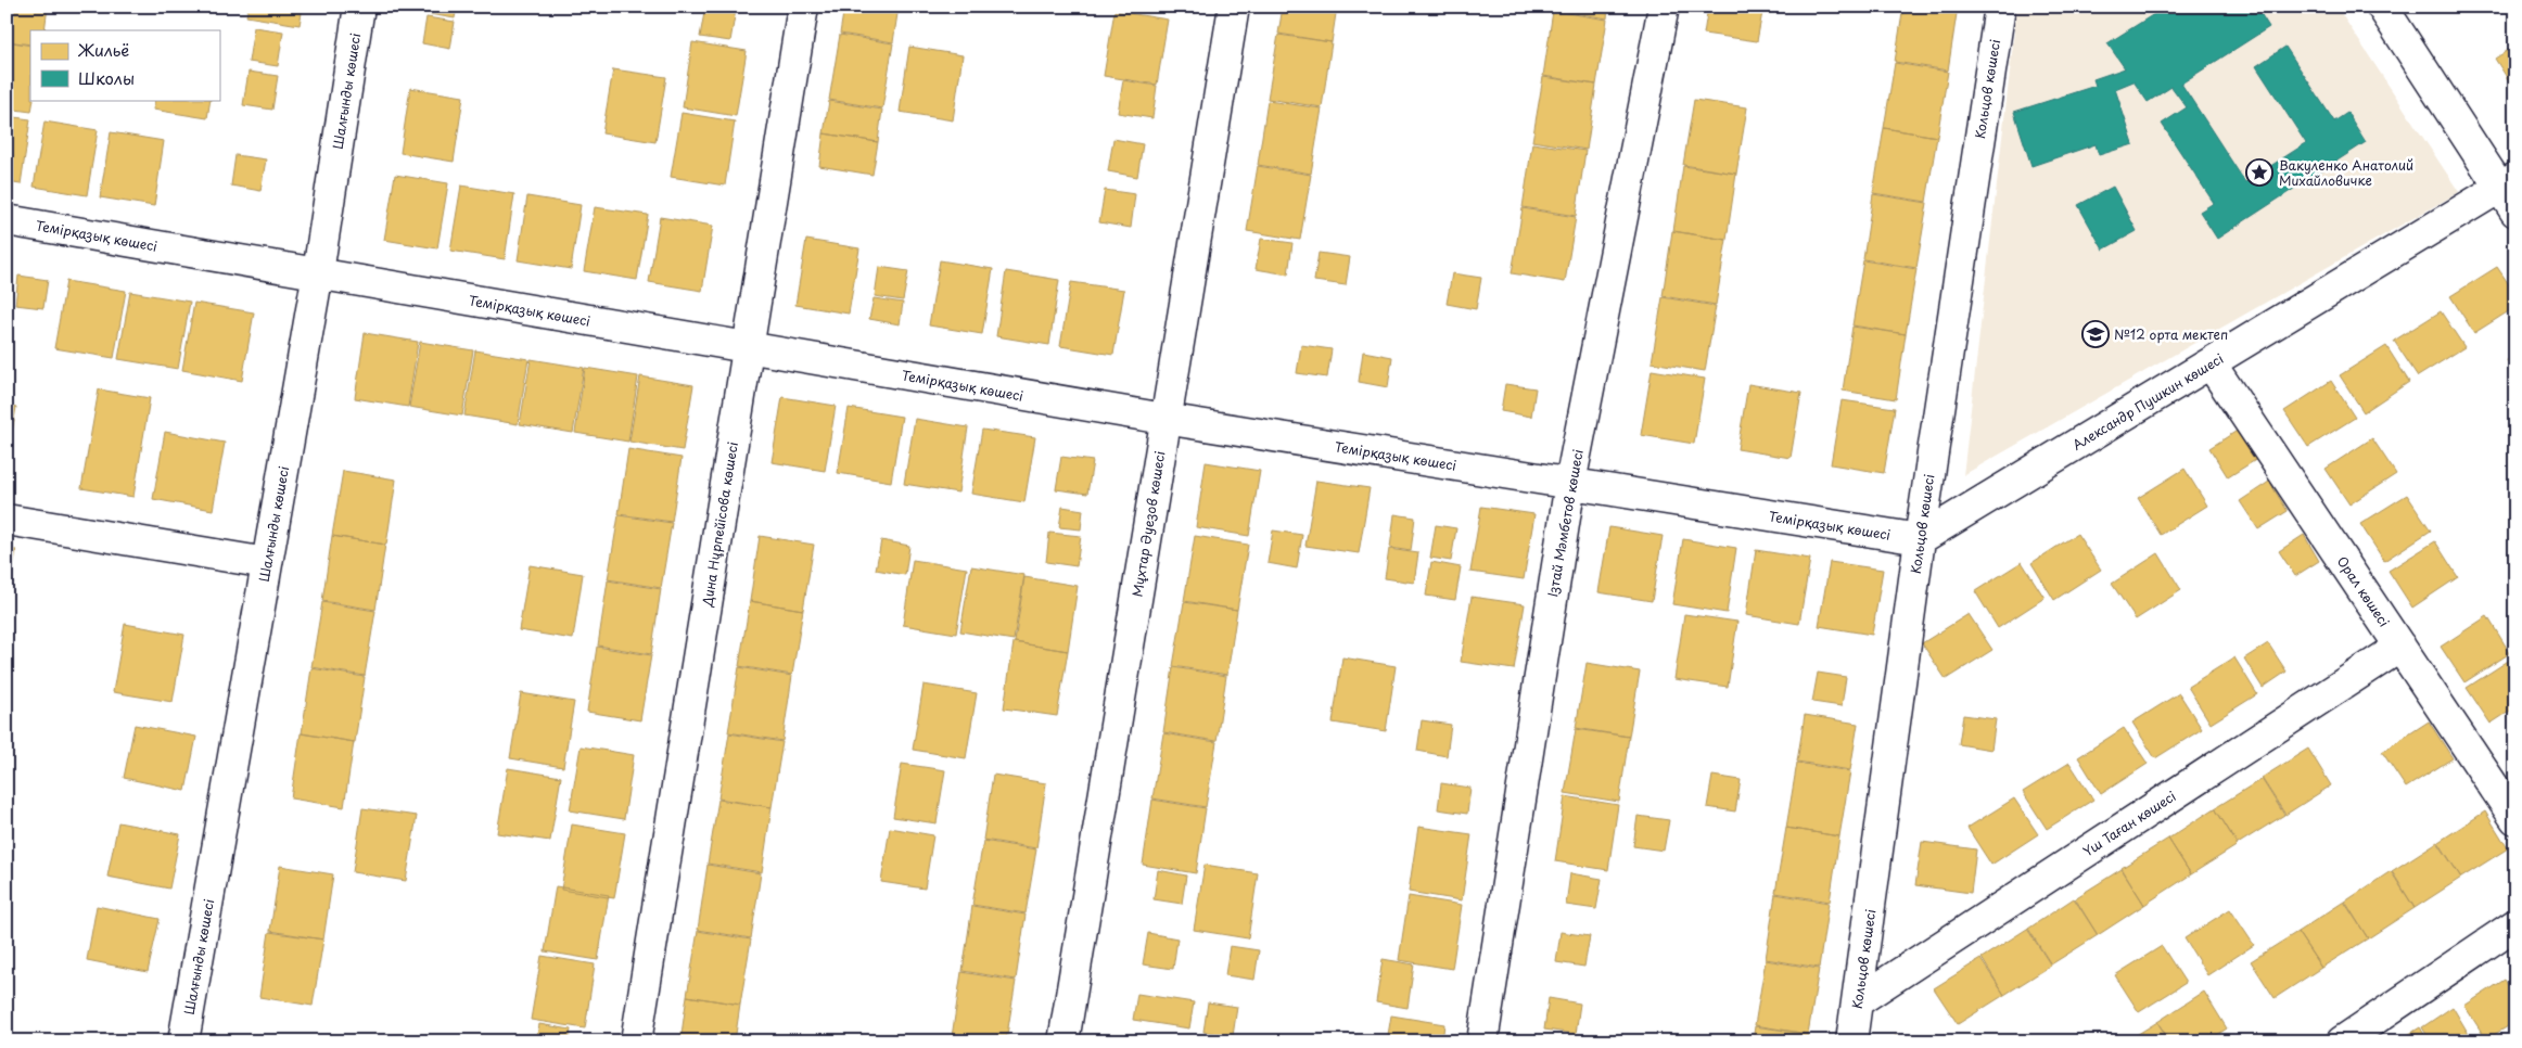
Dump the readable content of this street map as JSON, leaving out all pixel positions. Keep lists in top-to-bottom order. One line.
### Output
{"streets":{"street":["Кольцов көшесі","Шалғынды көшесі","Темірқазық көшесі","Александр Пушкин көшесі","Ізтай Мәмбетов көшесі","Дина Нұрпейісова көшесі","Мұхтар Әуезов көшесі","Орал көшесі","Үш Таған көшесі"]},"crossings":[["Кольцов көшесі","Темірқазық көшесі"],["Кольцов көшесі","Александр Пушкин көшесі"],["Кольцов көшесі","Үш Таған көшесі"],["Шалғынды көшесі","Темірқазық көшесі"],["Темірқазық көшесі","Александр Пушкин көшесі"],["Темірқазық көшесі","Ізтай Мәмбетов көшесі"],["Темірқазық көшесі","Дина Нұрпейісова көшесі"],["Темірқазық көшесі","Мұхтар Әуезов көшесі"],["Александр Пушкин көшесі","Орал көшесі"],["Орал көшесі","Үш Таған көшесі"]],"places":{"place":["Вакуленко Анатолий Михайловичке"],"school or university":["№12 орта мектеп"]},"legend":["Жильё","Школы"]}
